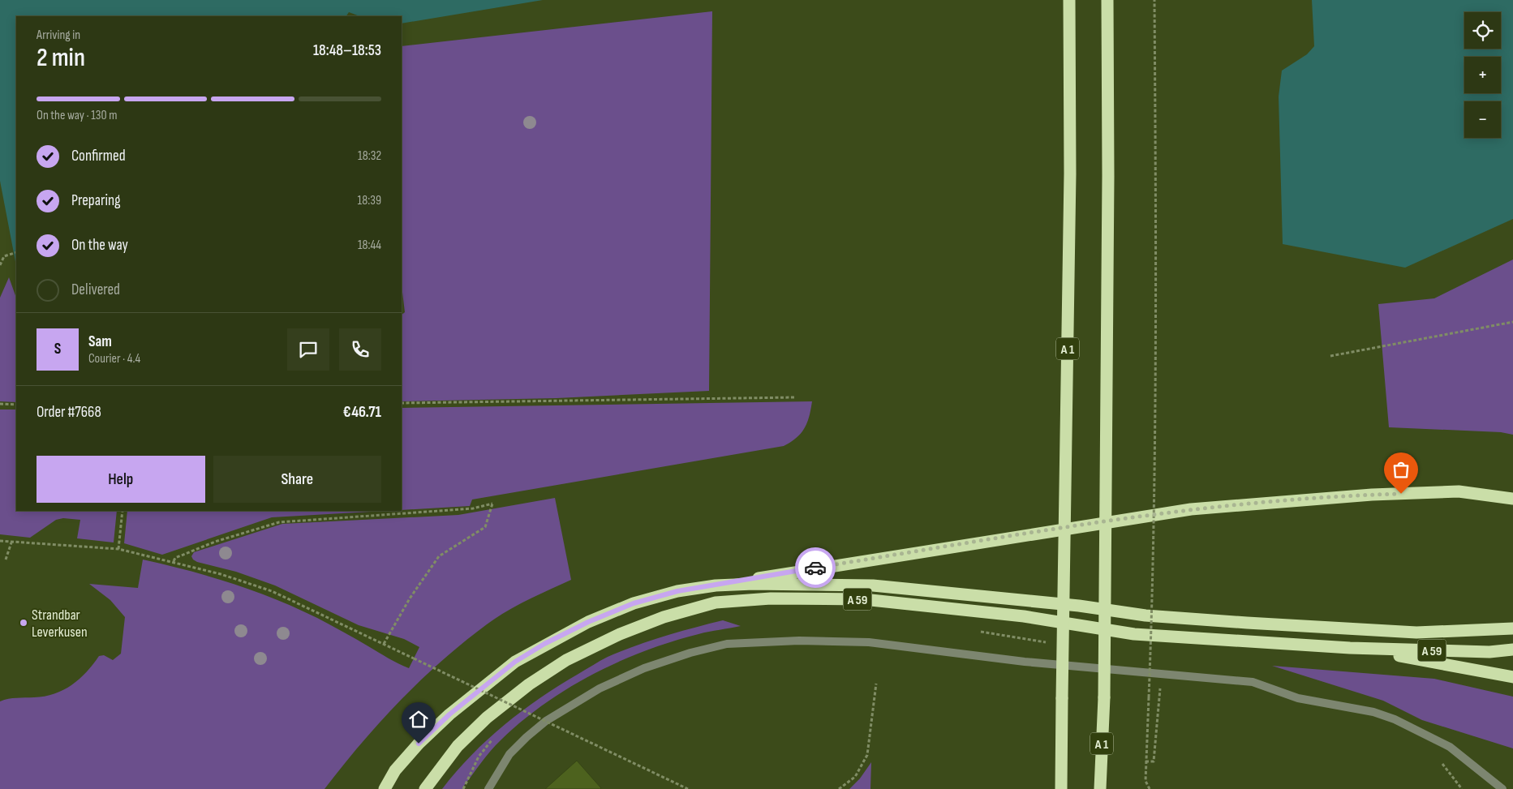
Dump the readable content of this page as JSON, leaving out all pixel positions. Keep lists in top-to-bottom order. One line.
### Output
{"streets":{"highway":["A 1","A 59"]},"places":["Strandbar Leverkusen"],"page":{"map_buttons":["+","−"],"heading":["2 min","Arriving in","18:48–18:53"],"panel":["Sam","Courier · 4.4","Order #7668","€46.71"],"bar":"On the way · 130 m","list":[["Confirmed","18:32"],["Preparing","18:39"],["On the way","18:44"],"Delivered"],"round":"S","buttons":["Help","Share"]}}
